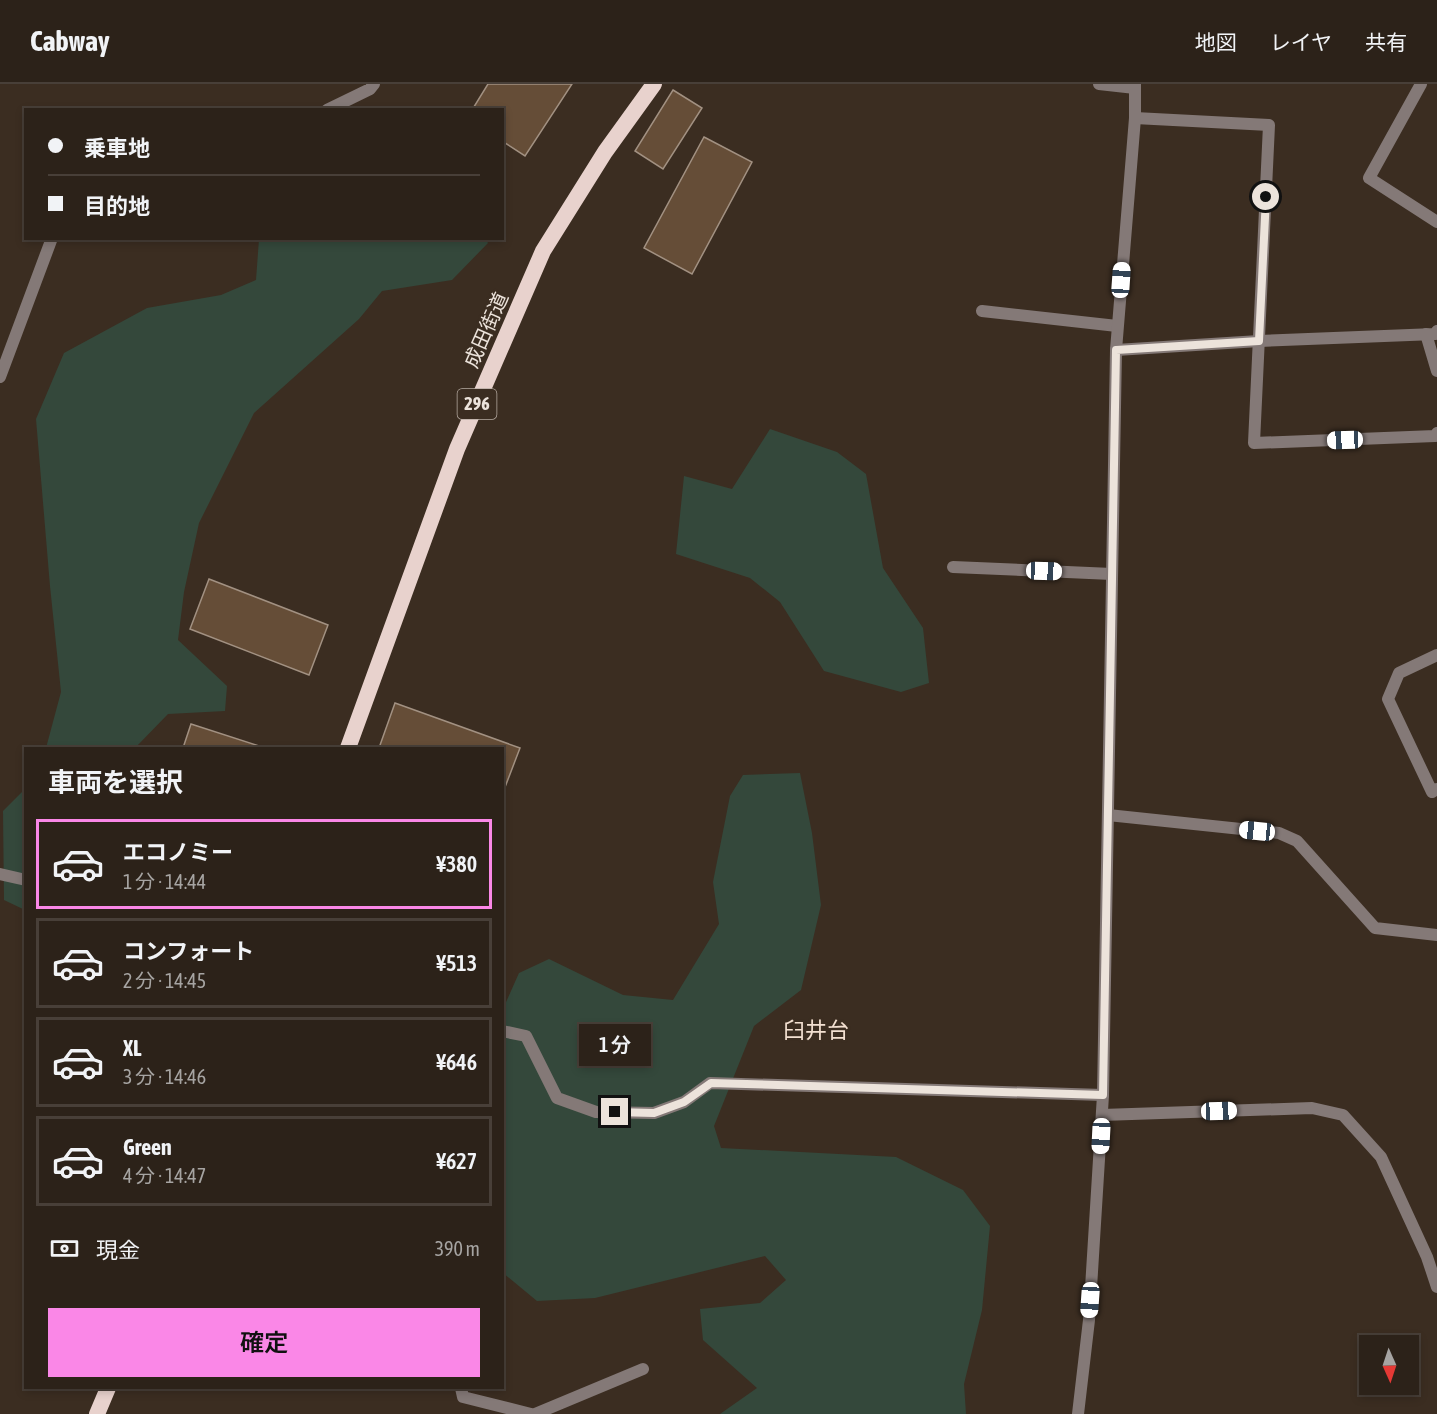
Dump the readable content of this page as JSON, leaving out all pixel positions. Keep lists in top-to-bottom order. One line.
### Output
{"streets":{"highway":["成田街道","296"]},"districts":["臼井台"],"north":"bottom","page":{"header":"Cabway","nav":["地図","レイヤ","共有"],"banner":["乗車地","目的地"],"heading":"車両を選択","list":[{"name":"エコノミー","note":"1 分 · 14:44","value":"¥380"},{"name":"コンフォート","note":"2 分 · 14:45","value":"¥513"},{"name":"XL","note":"3 分 · 14:46","value":"¥646"},{"name":"Green","note":"4 分 · 14:47","value":"¥627"}],"bubble":"1 分","pay":["現金","390 m"],"buttons":"確定"}}
